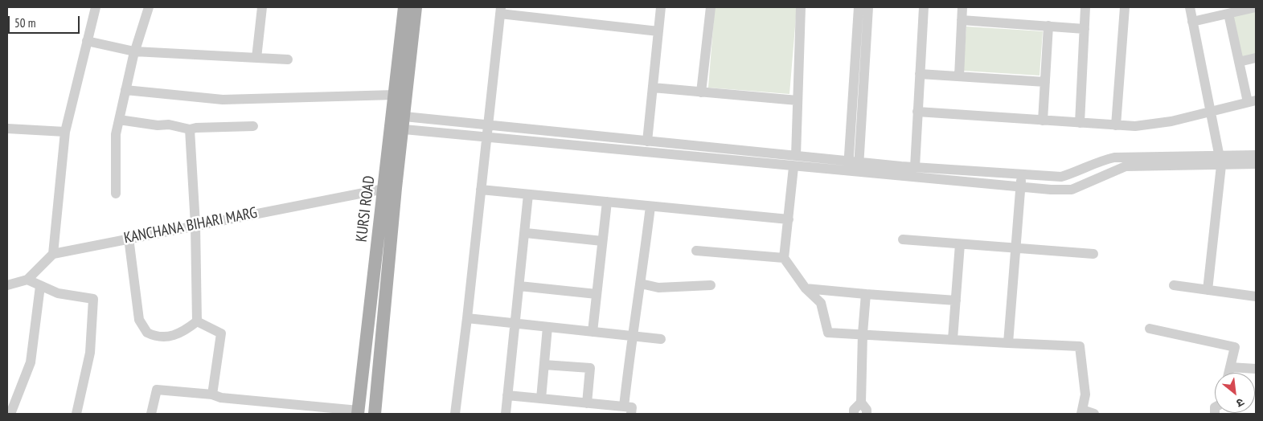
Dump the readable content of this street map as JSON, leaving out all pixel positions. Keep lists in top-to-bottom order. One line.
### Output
{"streets":{"main road":["KURSI ROAD"],"street":["KANCHANA BIHARI MARG"]},"crossings":[["KURSI ROAD","KANCHANA BIHARI MARG"]],"scale_bar":"50 m","north":"bottom right"}
